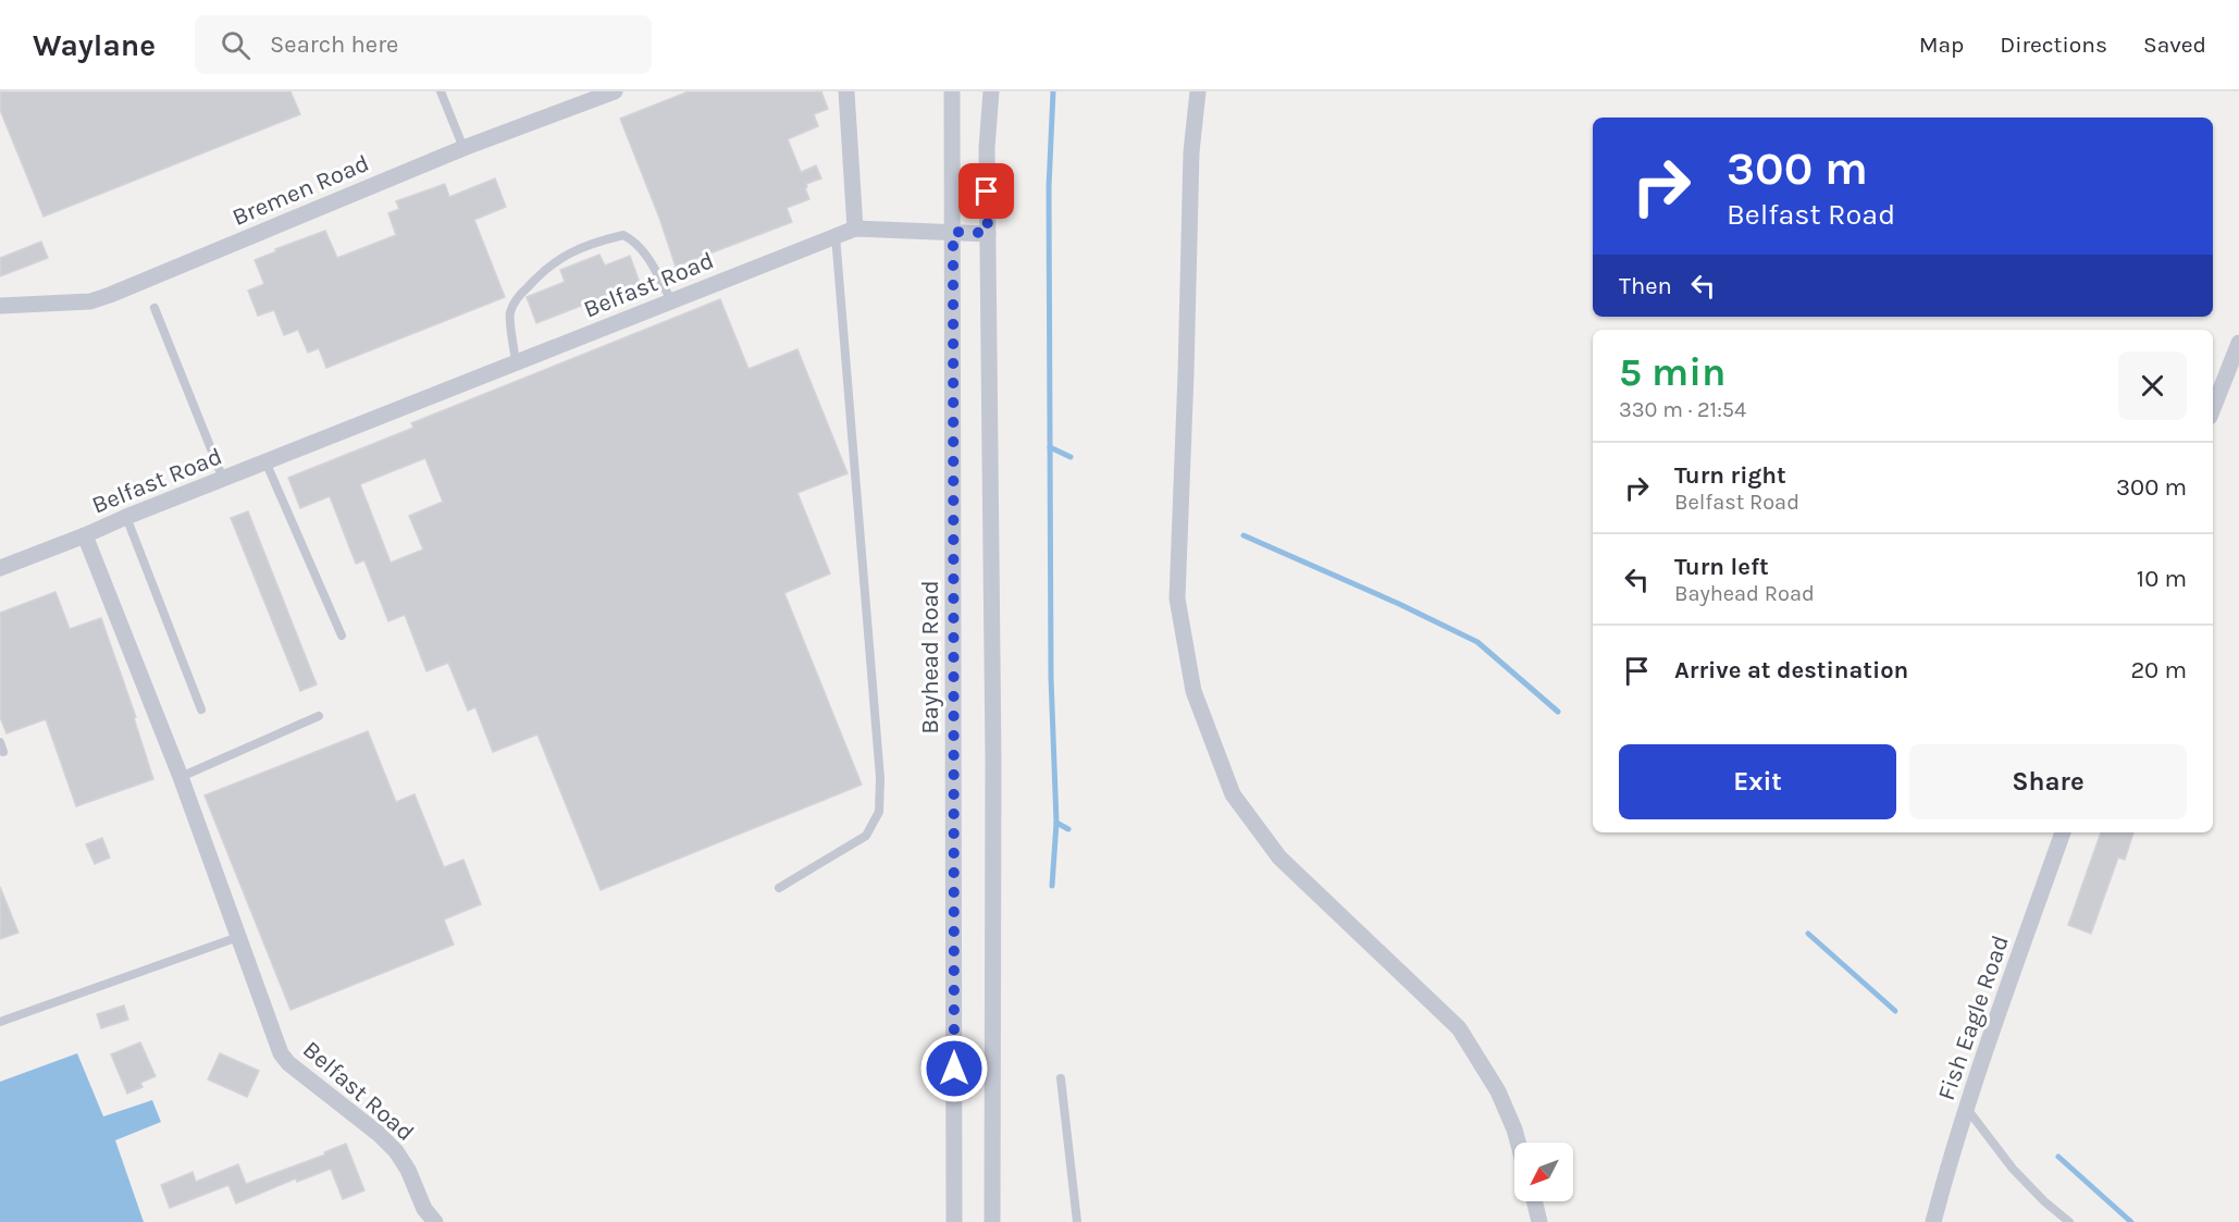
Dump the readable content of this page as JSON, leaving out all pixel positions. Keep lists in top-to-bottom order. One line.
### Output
{"streets":{"street":["Bremen Road","Belfast Road","Bayhead Road","Fish Eagle Road"]},"crossings":[["Belfast Road","Bayhead Road"]],"north":"bottom left","page":{"header":"Waylane","search":"Search here","nav":["Map","Directions","Saved"],"turn":["300 m","Belfast Road"],"then":"Then","heading":["5 min","330 m · 21:54"],"list":[{"name":"Turn right","note":"Belfast Road","value":"300 m"},{"name":"Turn left","note":"Bayhead Road","value":"10 m"},{"name":"Arrive at destination","value":"20 m"}],"buttons":["Exit","Share"]}}
